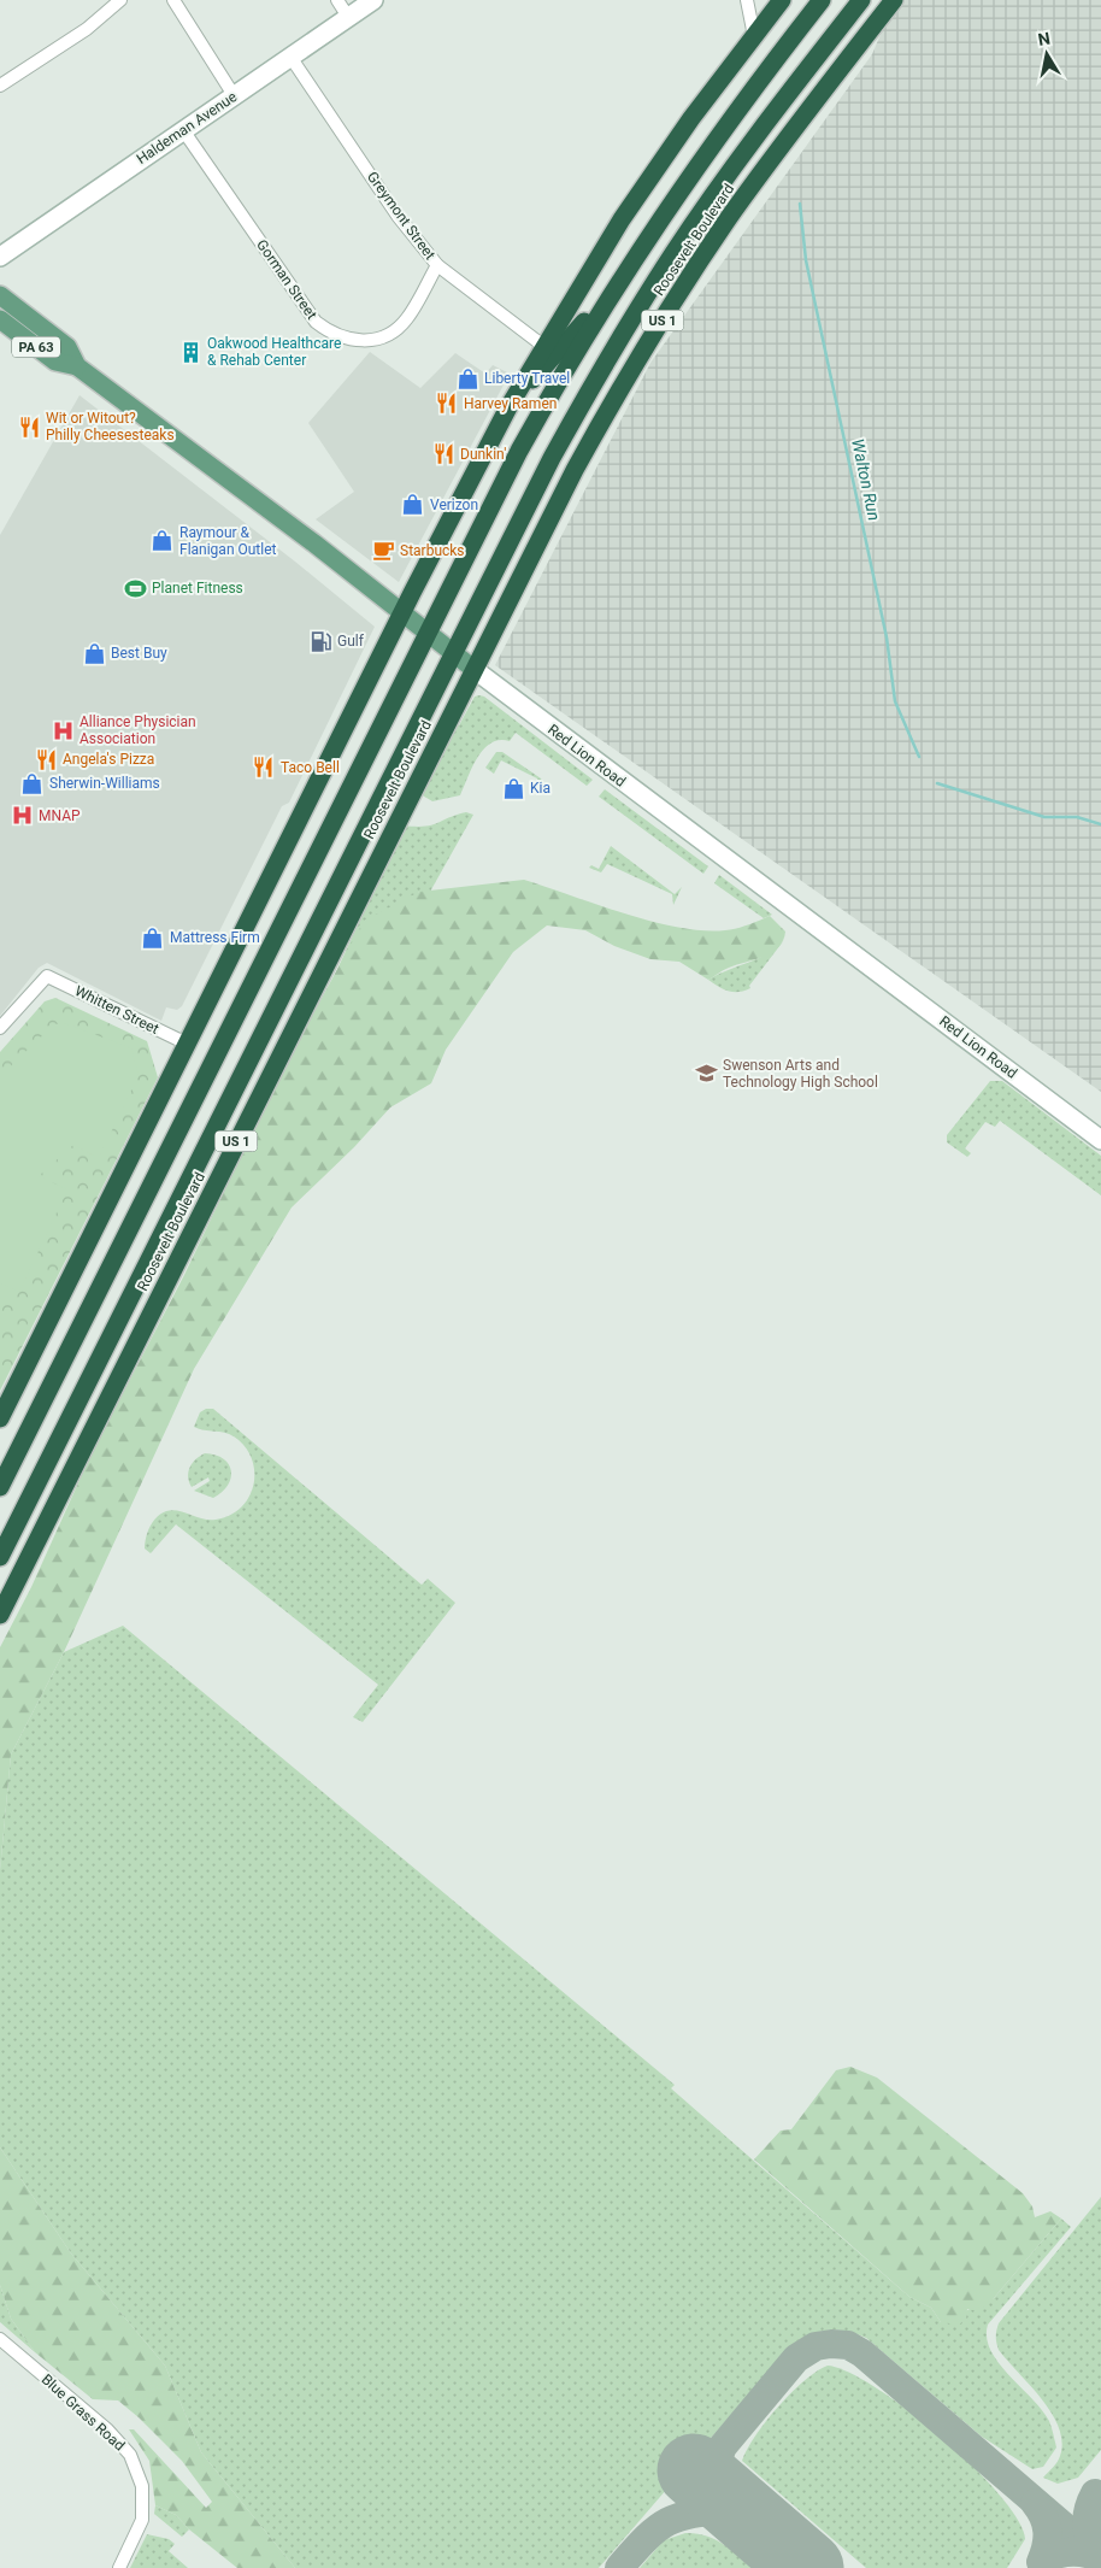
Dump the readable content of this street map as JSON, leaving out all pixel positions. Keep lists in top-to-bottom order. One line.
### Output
{"streets":{"highway":["Roosevelt Boulevard","US 1"],"main road":["PA 63","Red Lion Road"],"street":["Haldeman Avenue","Greymont Street","Gorman Street","Whitten Street","Blue Grass Road"]},"crossings":[["Haldeman Avenue","Greymont Street"],["Haldeman Avenue","Gorman Street"],["Greymont Street","Gorman Street"],["Roosevelt Boulevard","Red Lion Road"]],"water":["Walton Run"],"places":{"building":["Oakwood Healthcare & Rehab Center"],"shop":["Liberty Travel","Verizon","Raymour & Flanigan Outlet","Best Buy","Sherwin-Williams","Kia","Mattress Firm"],"restaurant":["Harvey Ramen","Wit or Witout? Philly Cheesesteaks","Dunkin'","Angela's Pizza","Taco Bell"],"cafe":["Starbucks"],"sports":["Planet Fitness"],"fuel station":["Gulf"],"hospital":["Alliance Physician Association","MNAP"],"school or university":["Swenson Arts and Technology High School"]},"north":"top"}
